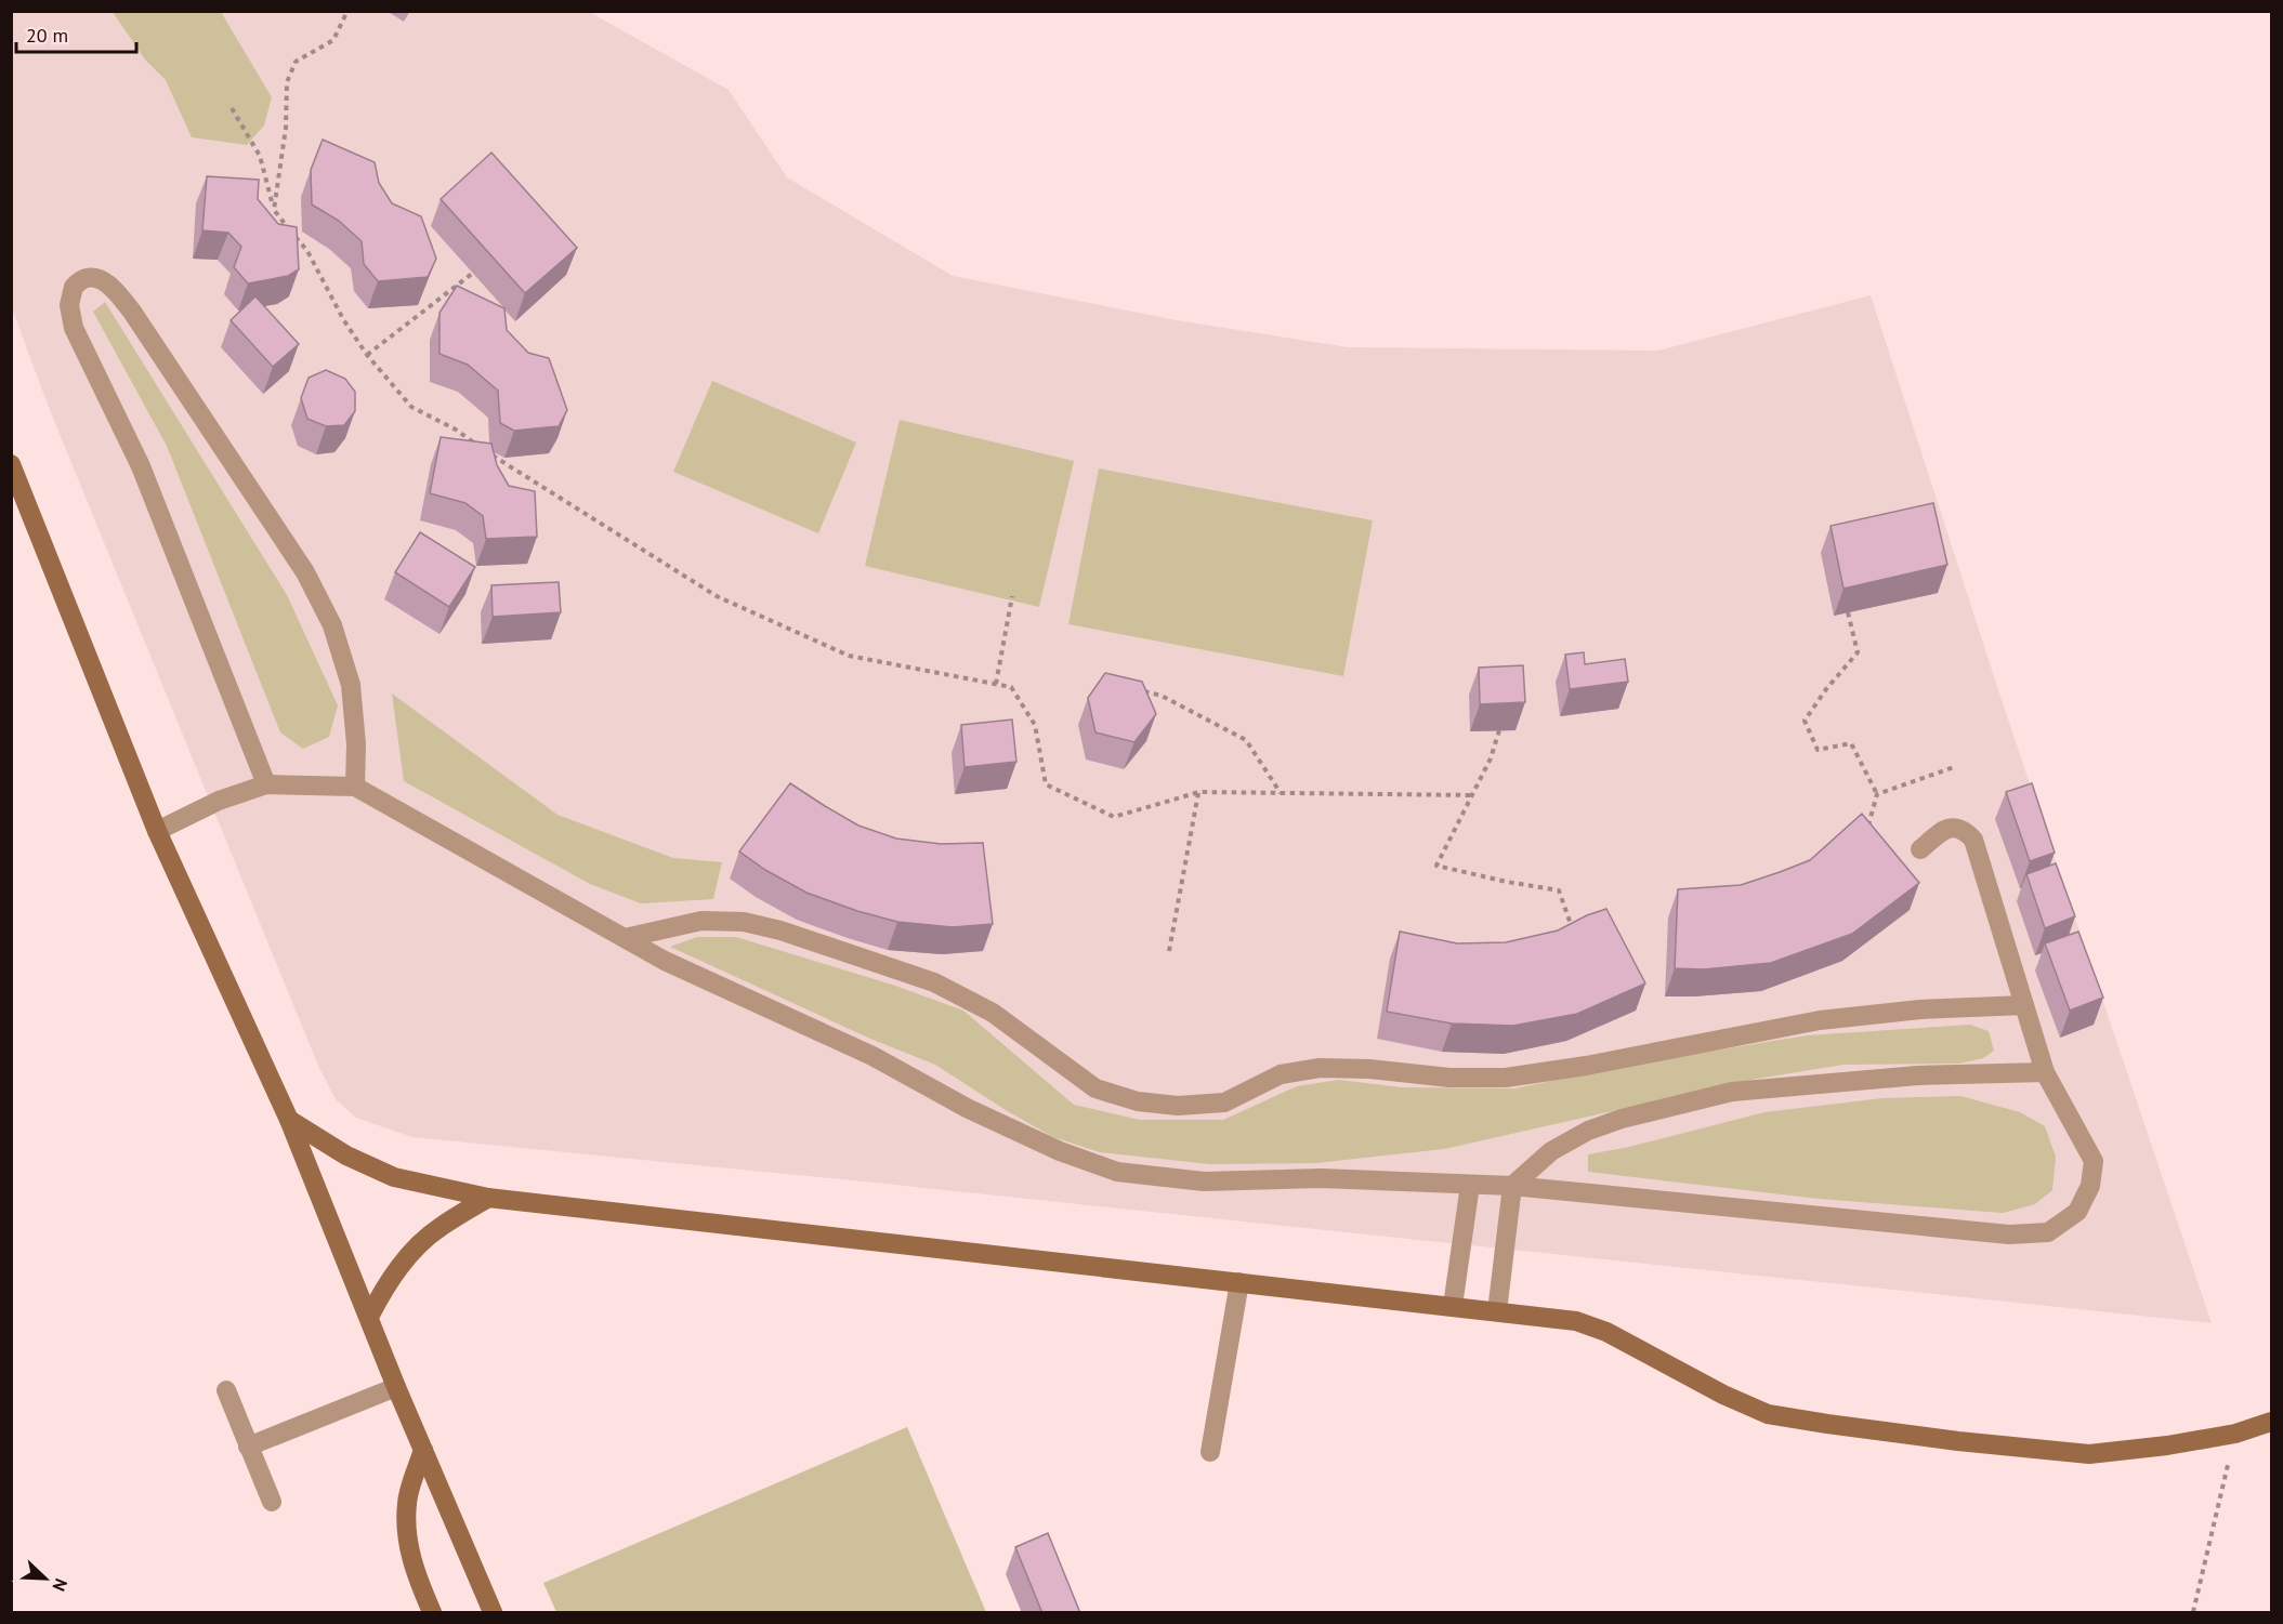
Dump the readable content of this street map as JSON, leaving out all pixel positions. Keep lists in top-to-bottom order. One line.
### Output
{"scale_bar":"20 m","north":"bottom right"}
